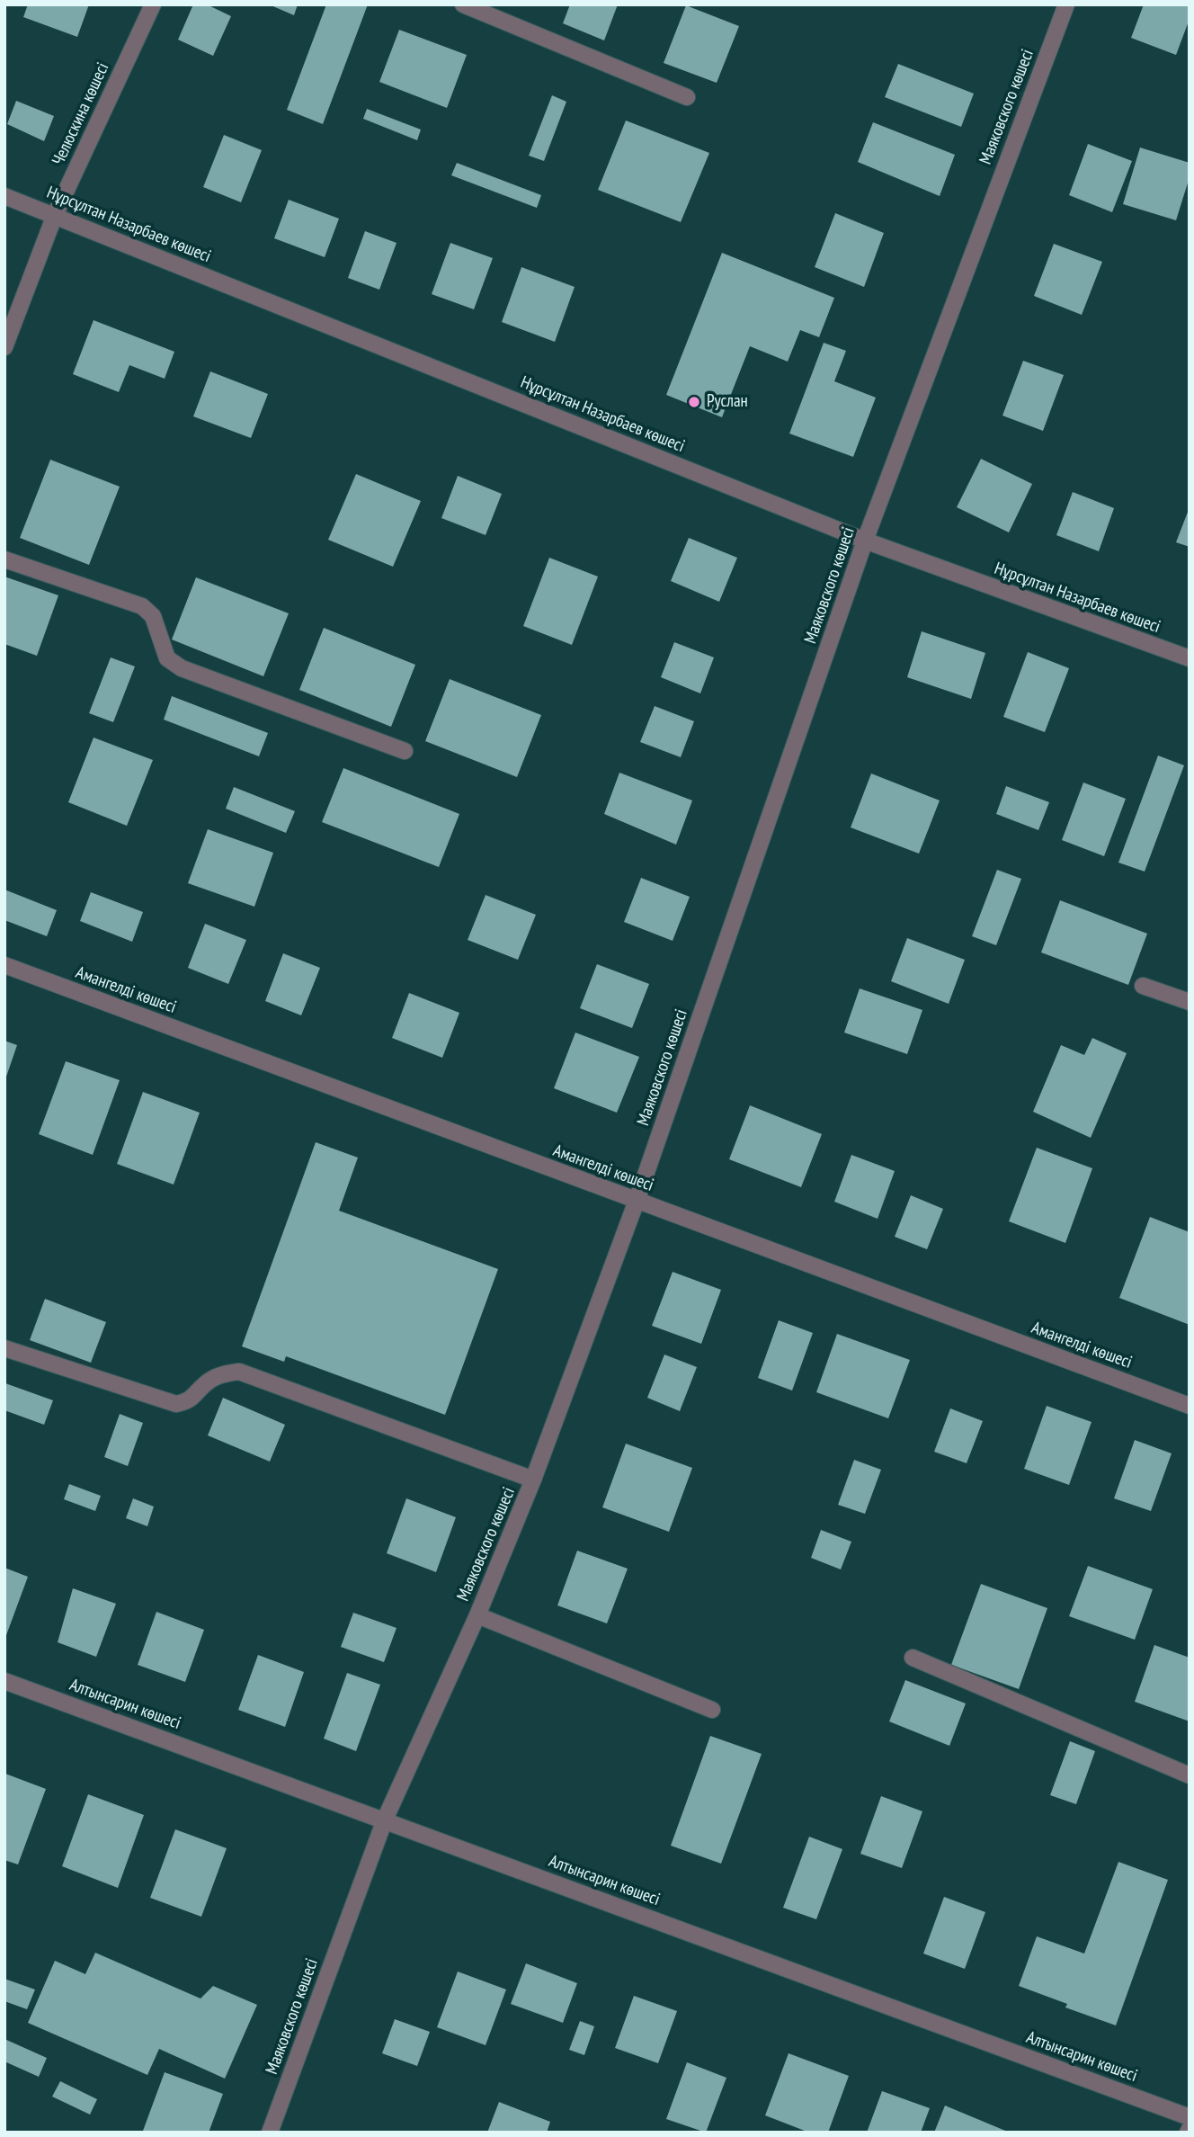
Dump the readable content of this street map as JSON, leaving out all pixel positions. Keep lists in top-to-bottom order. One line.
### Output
{"streets":{"street":["Маяковского көшесі","Челюскина көшесі","Нұрсұлтан Назарбаев көшесі","Амангелді көшесі","Алтынсарин көшесі"]},"crossings":[["Маяковского көшесі","Нұрсұлтан Назарбаев көшесі"],["Маяковского көшесі","Амангелді көшесі"],["Маяковского көшесі","Алтынсарин көшесі"],["Челюскина көшесі","Нұрсұлтан Назарбаев көшесі"]],"places":["Руслан"]}
